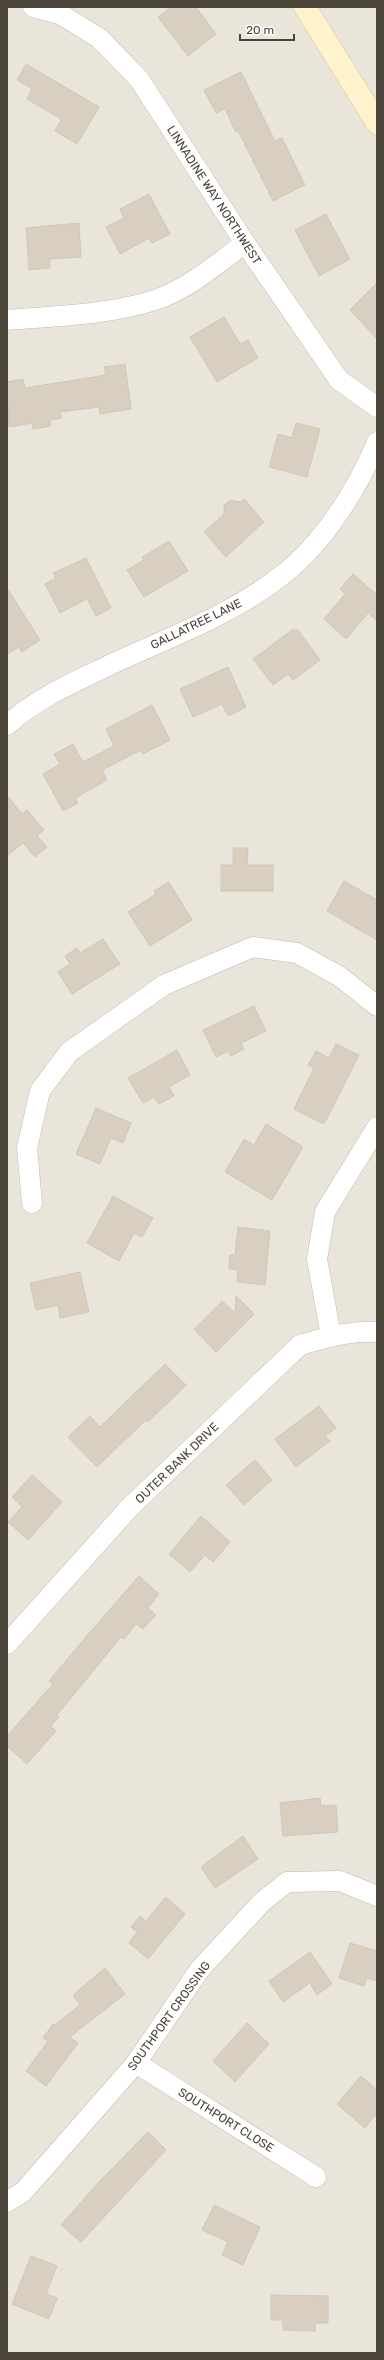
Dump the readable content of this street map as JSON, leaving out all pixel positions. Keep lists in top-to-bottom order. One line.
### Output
{"streets":{"street":["LINNADINE WAY NORTHWEST","GALLATREE LANE","OUTER BANK DRIVE","SOUTHPORT CROSSING","SOUTHPORT CLOSE"]},"crossings":[["SOUTHPORT CROSSING","SOUTHPORT CLOSE"]],"scale_bar":"20 m"}
